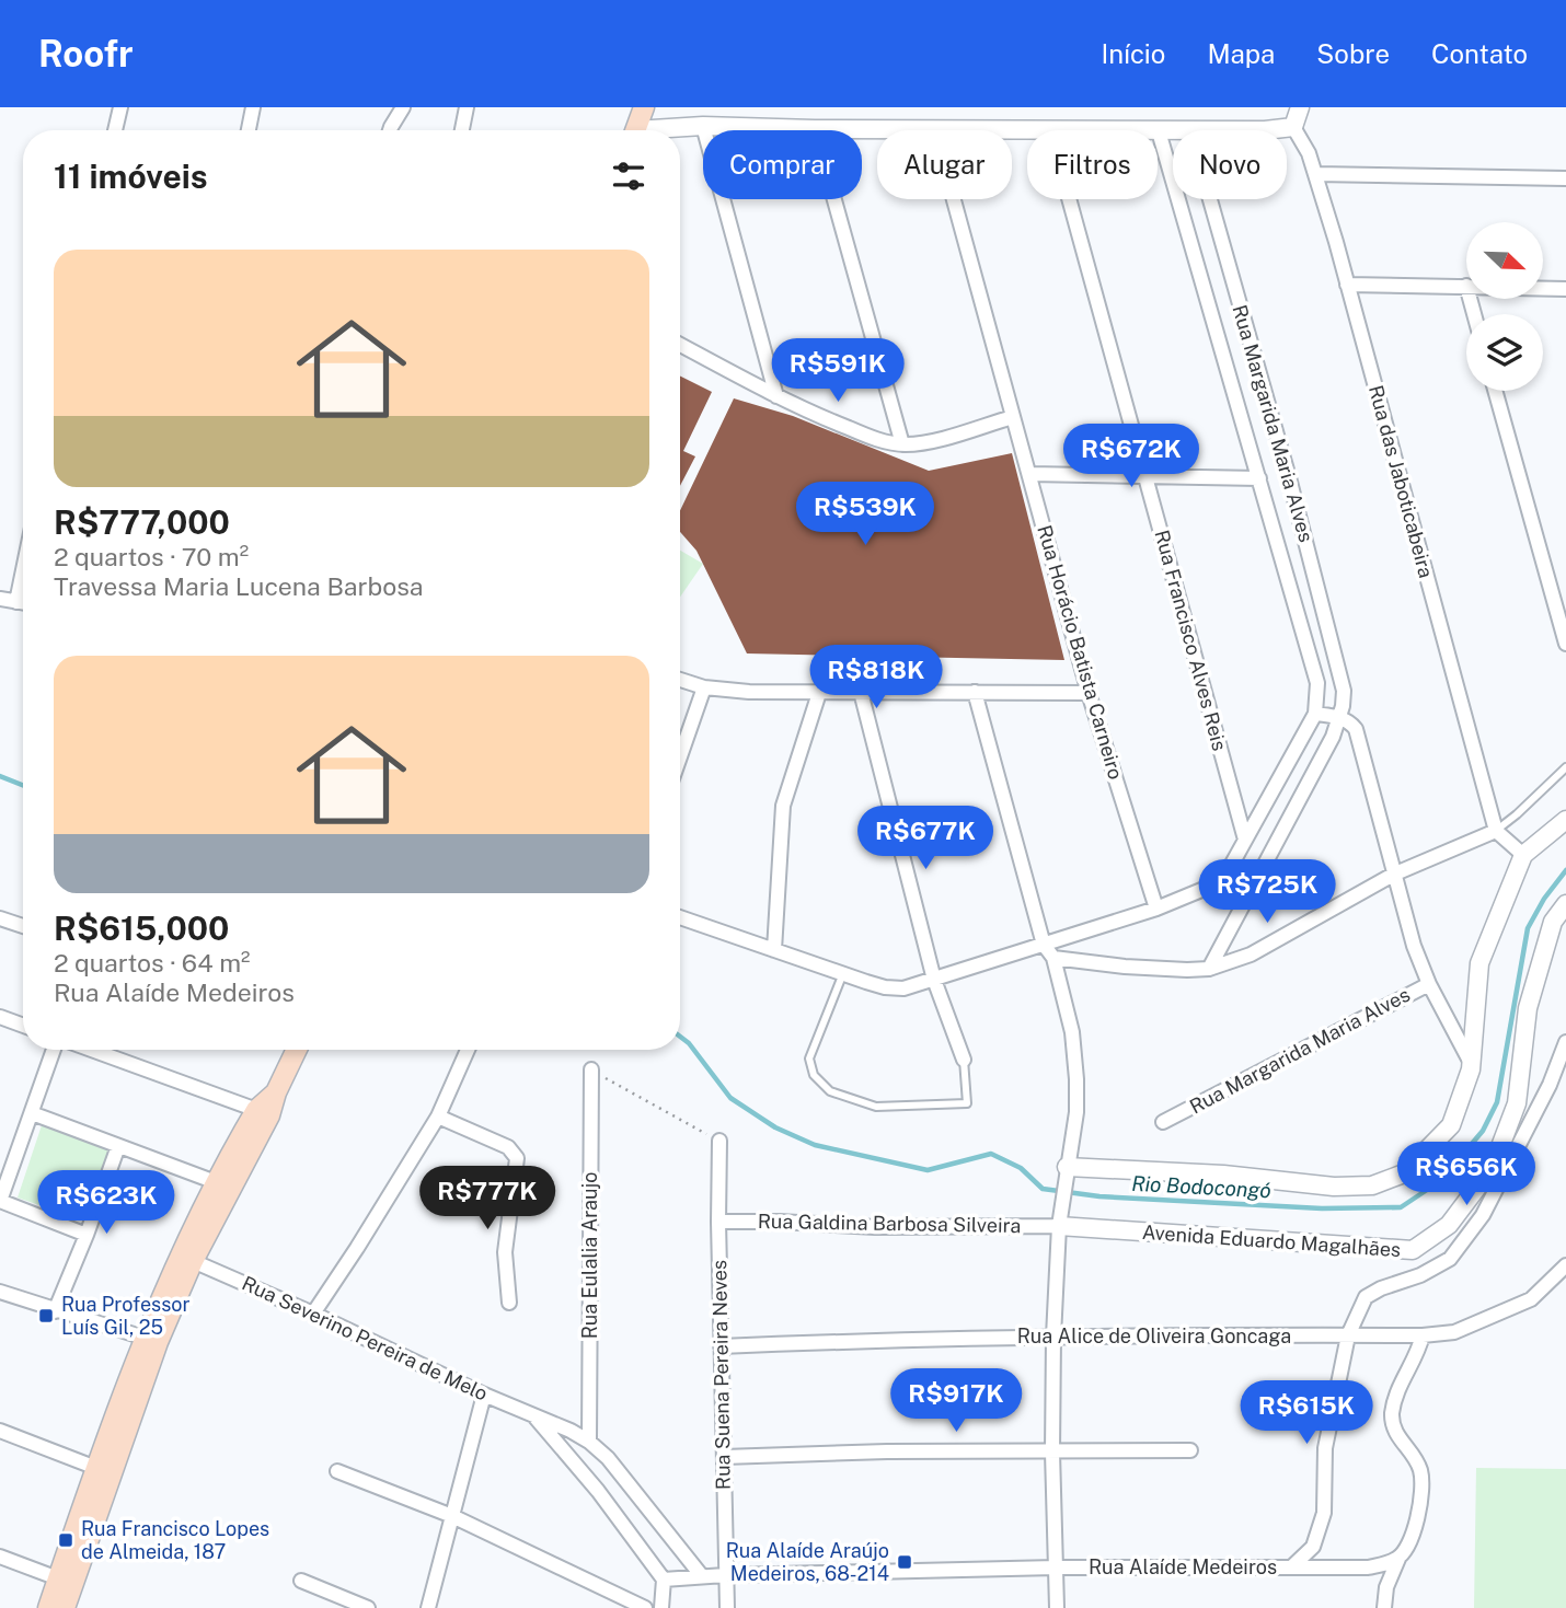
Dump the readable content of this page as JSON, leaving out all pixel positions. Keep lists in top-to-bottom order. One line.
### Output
{"streets":{"street":["Rua Margarida Maria Alves","Rua das Jaboticabeira","Rua Francisco Alves Reis","Rua Horácio Batista Carneiro","Rua Galdina Barbosa Silveira","Avenida Eduardo Magalhães","Rua Eulalia Araujo","Rua Alice de Oliveira Goncaga","Rua Severino Pereira de Melo","Rua Suena Pereira Neves","Rua Alaíde Medeiros"]},"crossings":[["Rua Galdina Barbosa Silveira","Avenida Eduardo Magalhães"],["Rua Galdina Barbosa Silveira","Rua Suena Pereira Neves"],["Rua Eulalia Araujo","Rua Severino Pereira de Melo"],["Rua Alice de Oliveira Goncaga","Rua Suena Pereira Neves"],["Rua Suena Pereira Neves","Rua Alaíde Medeiros"]],"water":["Rio Bodocongó"],"places":{"transit":["Rua Professor Luís Gil, 25","Rua Francisco Lopes de Almeida, 187","Rua Alaíde Araújo Medeiros, 68-214"]},"north":"bottom right","page":{"header":"Roofr","nav":["Início","Mapa","Sobre","Contato"],"chip":["Comprar","Alugar","Filtros","Novo"],"heading":"11 imóveis","list":[{"name":"R$777,000","note":"2 quartos · 70 m² · Travessa Maria Lucena Barbosa"},{"name":"R$615,000","note":"2 quartos · 64 m² · Rua Alaíde Medeiros"}],"price":["R$591K","R$672K","R$539K","R$818K","R$677K","R$725K","R$656K","R$777K","R$623K","R$917K","R$615K"]}}
